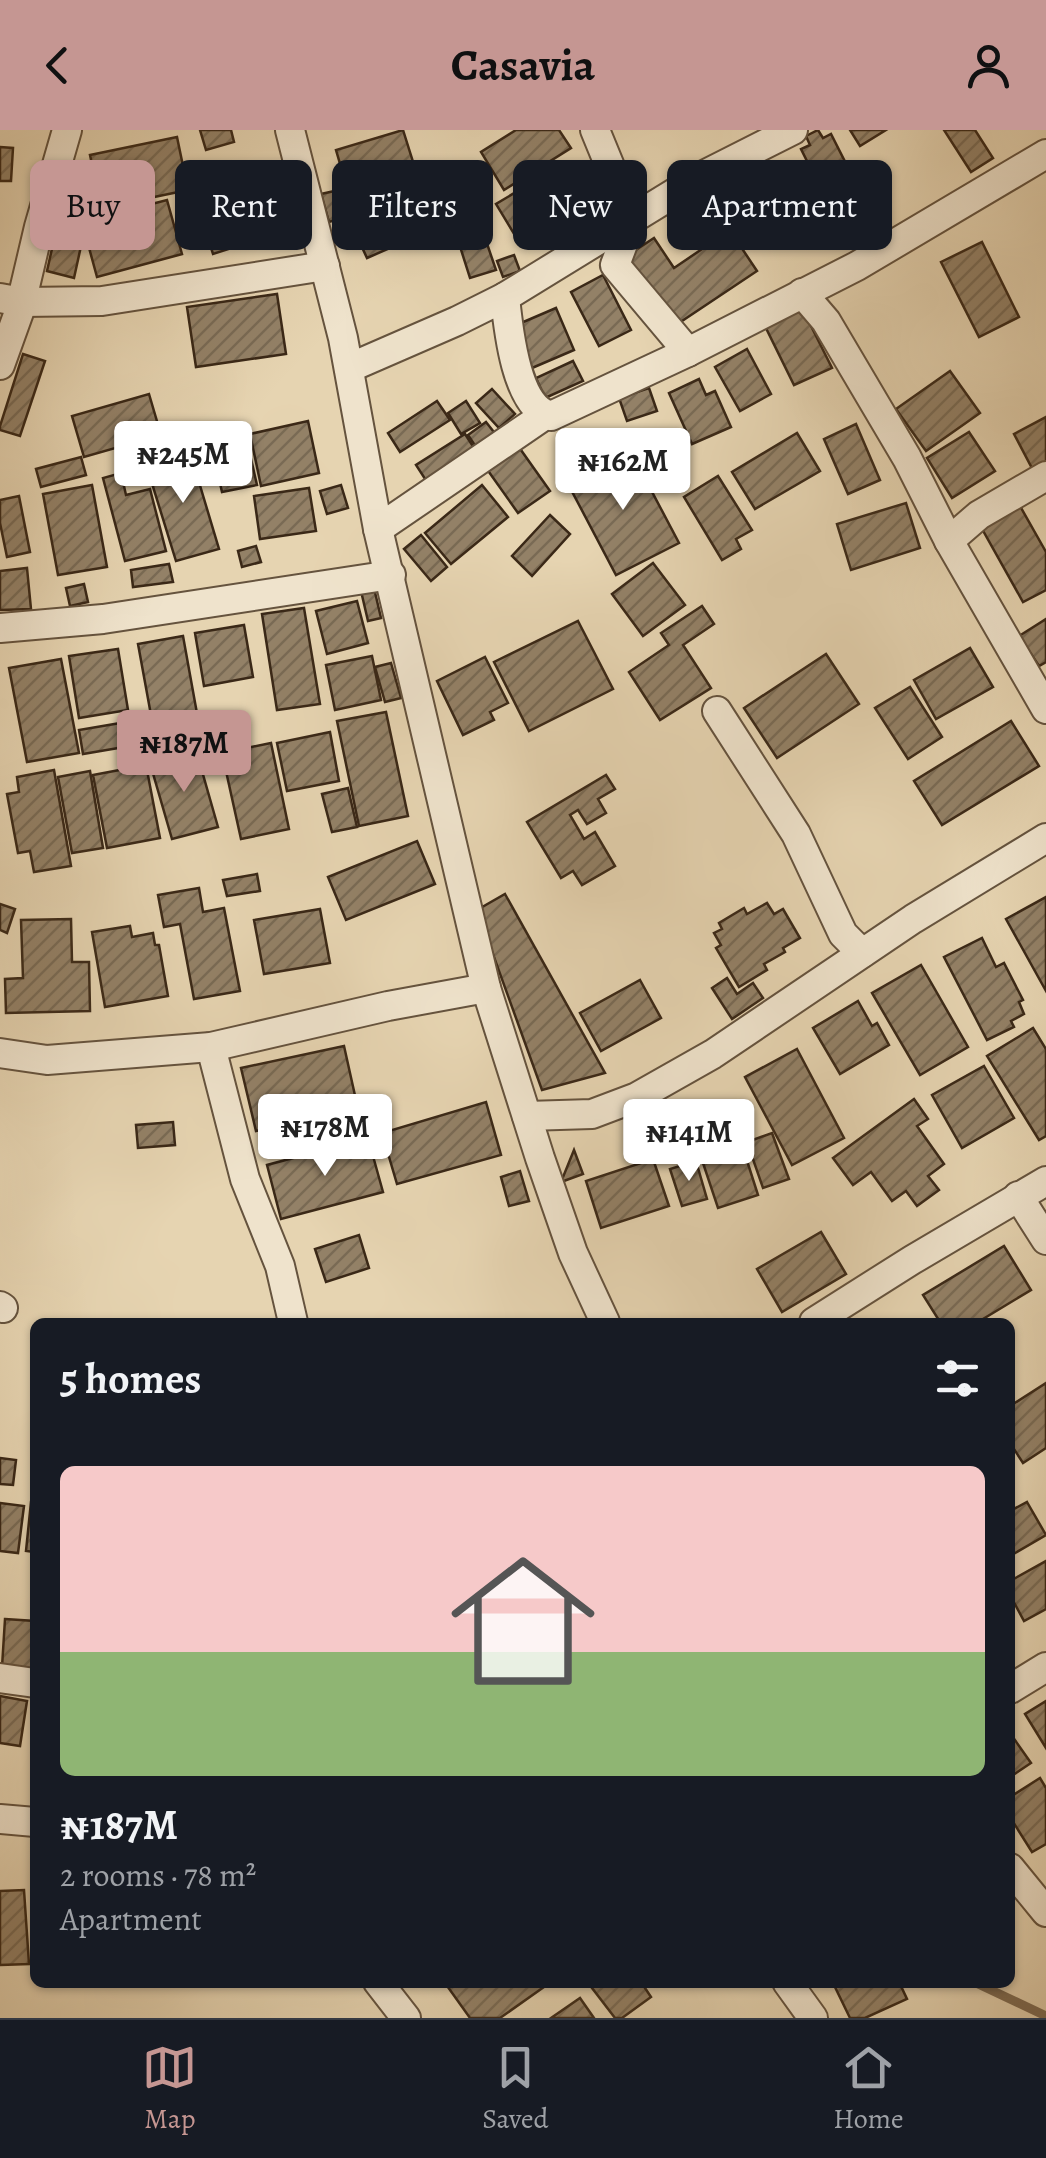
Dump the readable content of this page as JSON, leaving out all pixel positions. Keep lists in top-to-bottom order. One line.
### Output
{"page":{"header":"Casavia","chip":["Buy","Rent","Filters","New","Apartment"],"price":["₦245M","₦162M","₦187M","₦178M","₦141M"],"heading":"5 homes","list":[{"name":"₦187M","note":"2 rooms · 78 m² · Apartment"}],"tabs":["Map","Saved","Home"]}}
